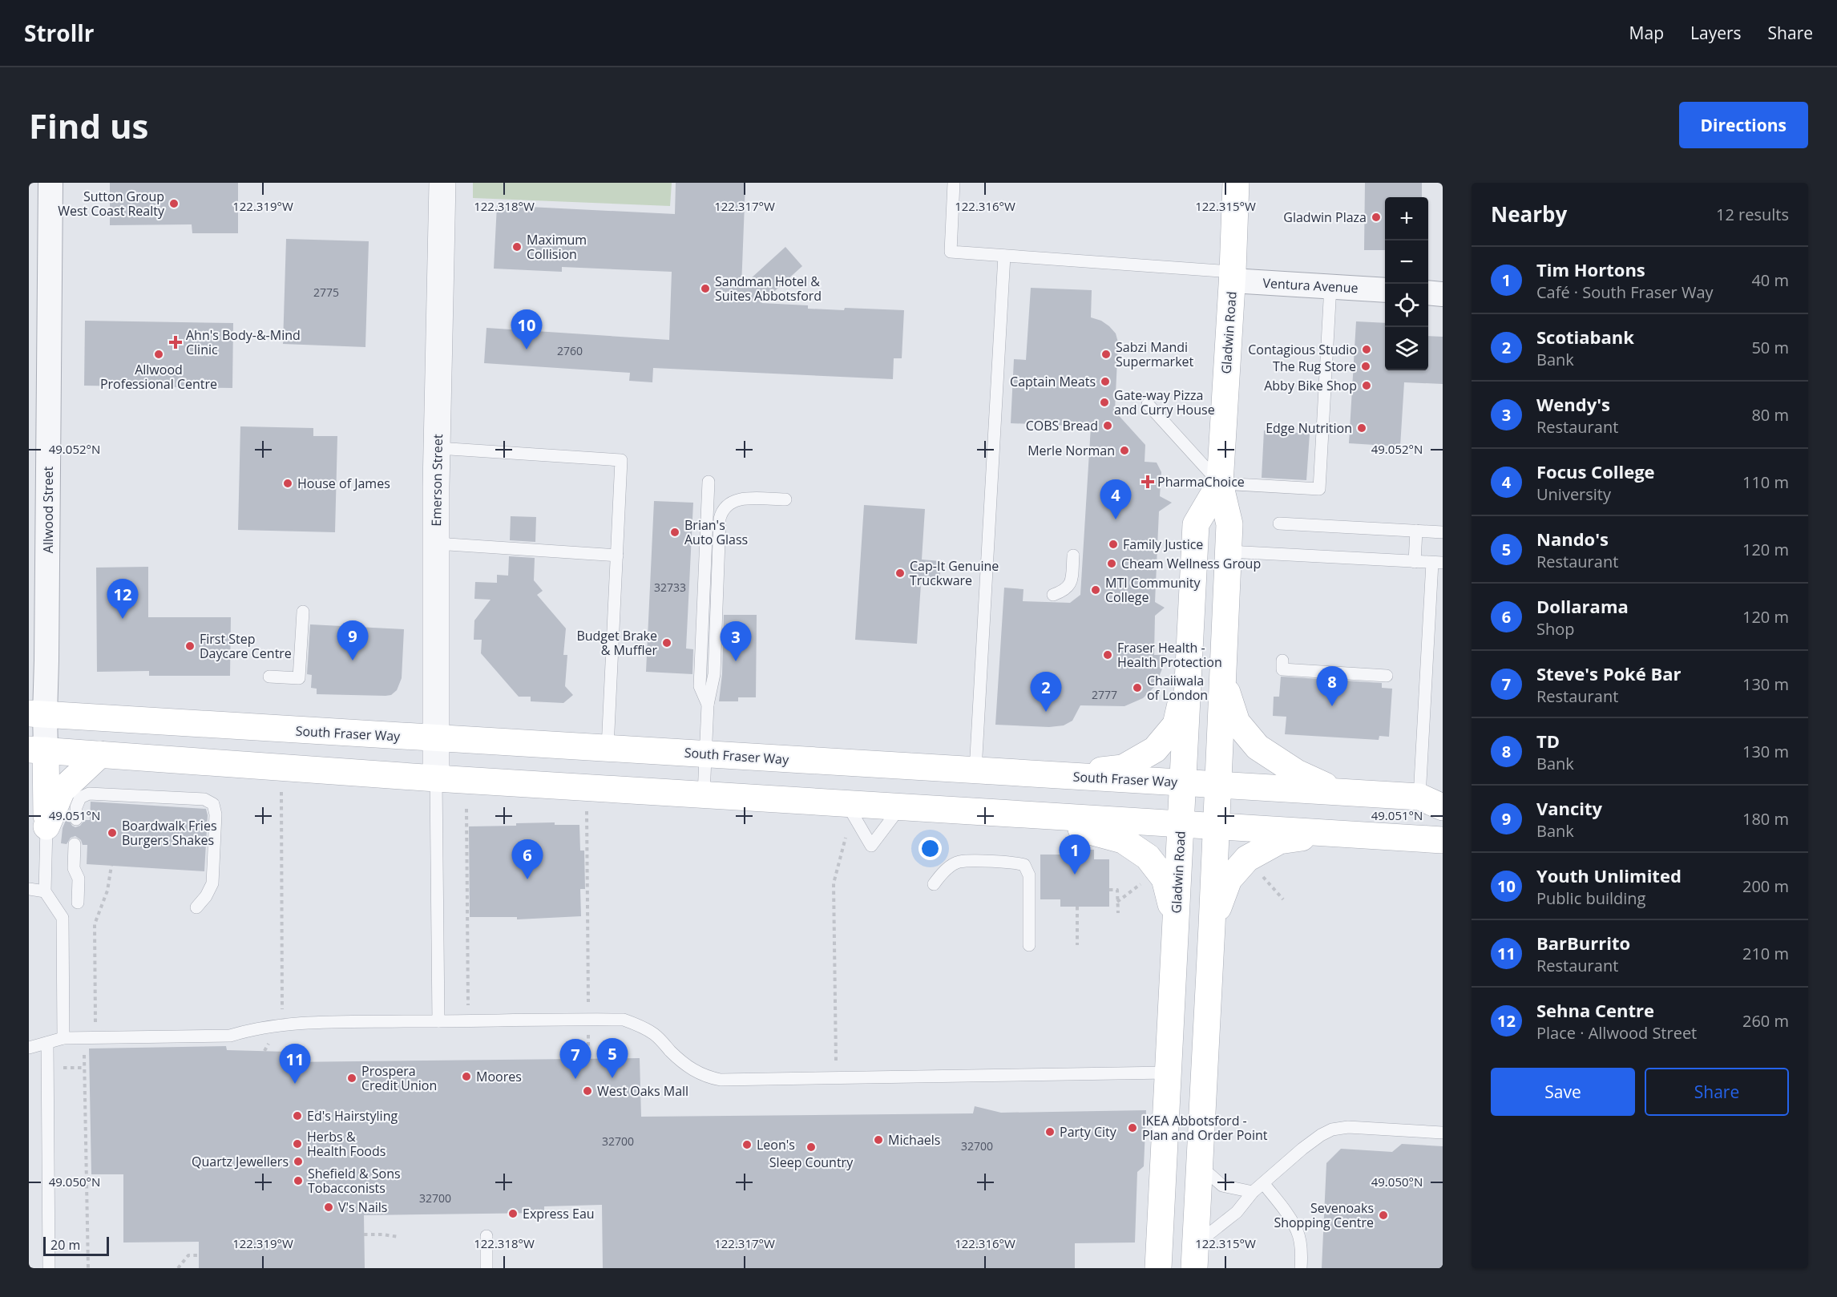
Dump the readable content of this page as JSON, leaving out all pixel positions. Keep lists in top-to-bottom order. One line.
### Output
{"streets":{"main road":["Gladwin Road","South Fraser Way"],"street":["Ventura Avenue","Emerson Street","Allwood Street"]},"crossings":[["Ventura Avenue","Gladwin Road"],["Gladwin Road","South Fraser Way"],["Emerson Street","South Fraser Way"],["Allwood Street","South Fraser Way"]],"places":{"other":["Sutton Group West Coast Realty","Gladwin Plaza","Maximum Collision","Sandman Hotel & Suites Abbotsford","Contagious Studio","Allwood Professional Centre","Sabzi Mandi Supermarket","The Rug Store","Captain Meats","Abby Bike Shop","Gate-way Pizza and Curry House","COBS Bread","Edge Nutrition","Merle Norman","House of James","Brian's Auto Glass","Family Justice","Cheam Wellness Group","Cap-It Genuine Truckware","MTI Community College","Budget Brake & Muffler","First Step Daycare Centre","Fraser Health - Health Protection","Chaiiwala of London","Boardwalk Fries Burgers Shakes","Moores","Prospera Credit Union","West Oaks Mall","Ed's Hairstyling","IKEA Abbotsford - Plan and Order Point","Party City","Michaels","Herbs & Health Foods","Leon's","Sleep Country","Quartz Jewellers","Shefield & Sons Tobacconists","V's Nails","Express Eau","Sevenoaks Shopping Centre"],"health":["Ahn's Body-&-Mind Clinic","PharmaChoice"]},"house_numbers":["2775","2760","32733","2777","32700","32700","32700"],"scale_bar":"20 m","page":{"header":"Strollr","nav":["Map","Layers","Share"],"buttons":["Directions",["Save","Share"]],"title":"Find us","heading":["Nearby","12 results"],"map_buttons":["+","−"],"list":[{"mark":"1","name":"Tim Hortons","note":"Café · South Fraser Way","value":"40 m"},{"mark":"2","name":"Scotiabank","note":"Bank","value":"50 m"},{"mark":"3","name":"Wendy's","note":"Restaurant","value":"80 m"},{"mark":"4","name":"Focus College","note":"University","value":"110 m"},{"mark":"5","name":"Nando's","note":"Restaurant","value":"120 m"},{"mark":"6","name":"Dollarama","note":"Shop","value":"120 m"},{"mark":"7","name":"Steve's Poké Bar","note":"Restaurant","value":"130 m"},{"mark":"8","name":"TD","note":"Bank","value":"130 m"},{"mark":"9","name":"Vancity","note":"Bank","value":"180 m"},{"mark":"10","name":"Youth Unlimited","note":"Public building","value":"200 m"},{"mark":"11","name":"BarBurrito","note":"Restaurant","value":"210 m"},{"mark":"12","name":"Sehna Centre","note":"Place · Allwood Street","value":"260 m"}],"pins":["10","4","12","9","3","8","2","1","6","5","7","11"],"scale":"20 m"},"coordinates":["122.319°W","122.318°W","122.317°W","122.316°W","122.315°W","49.052°N","49.051°N","49.050°N"]}
